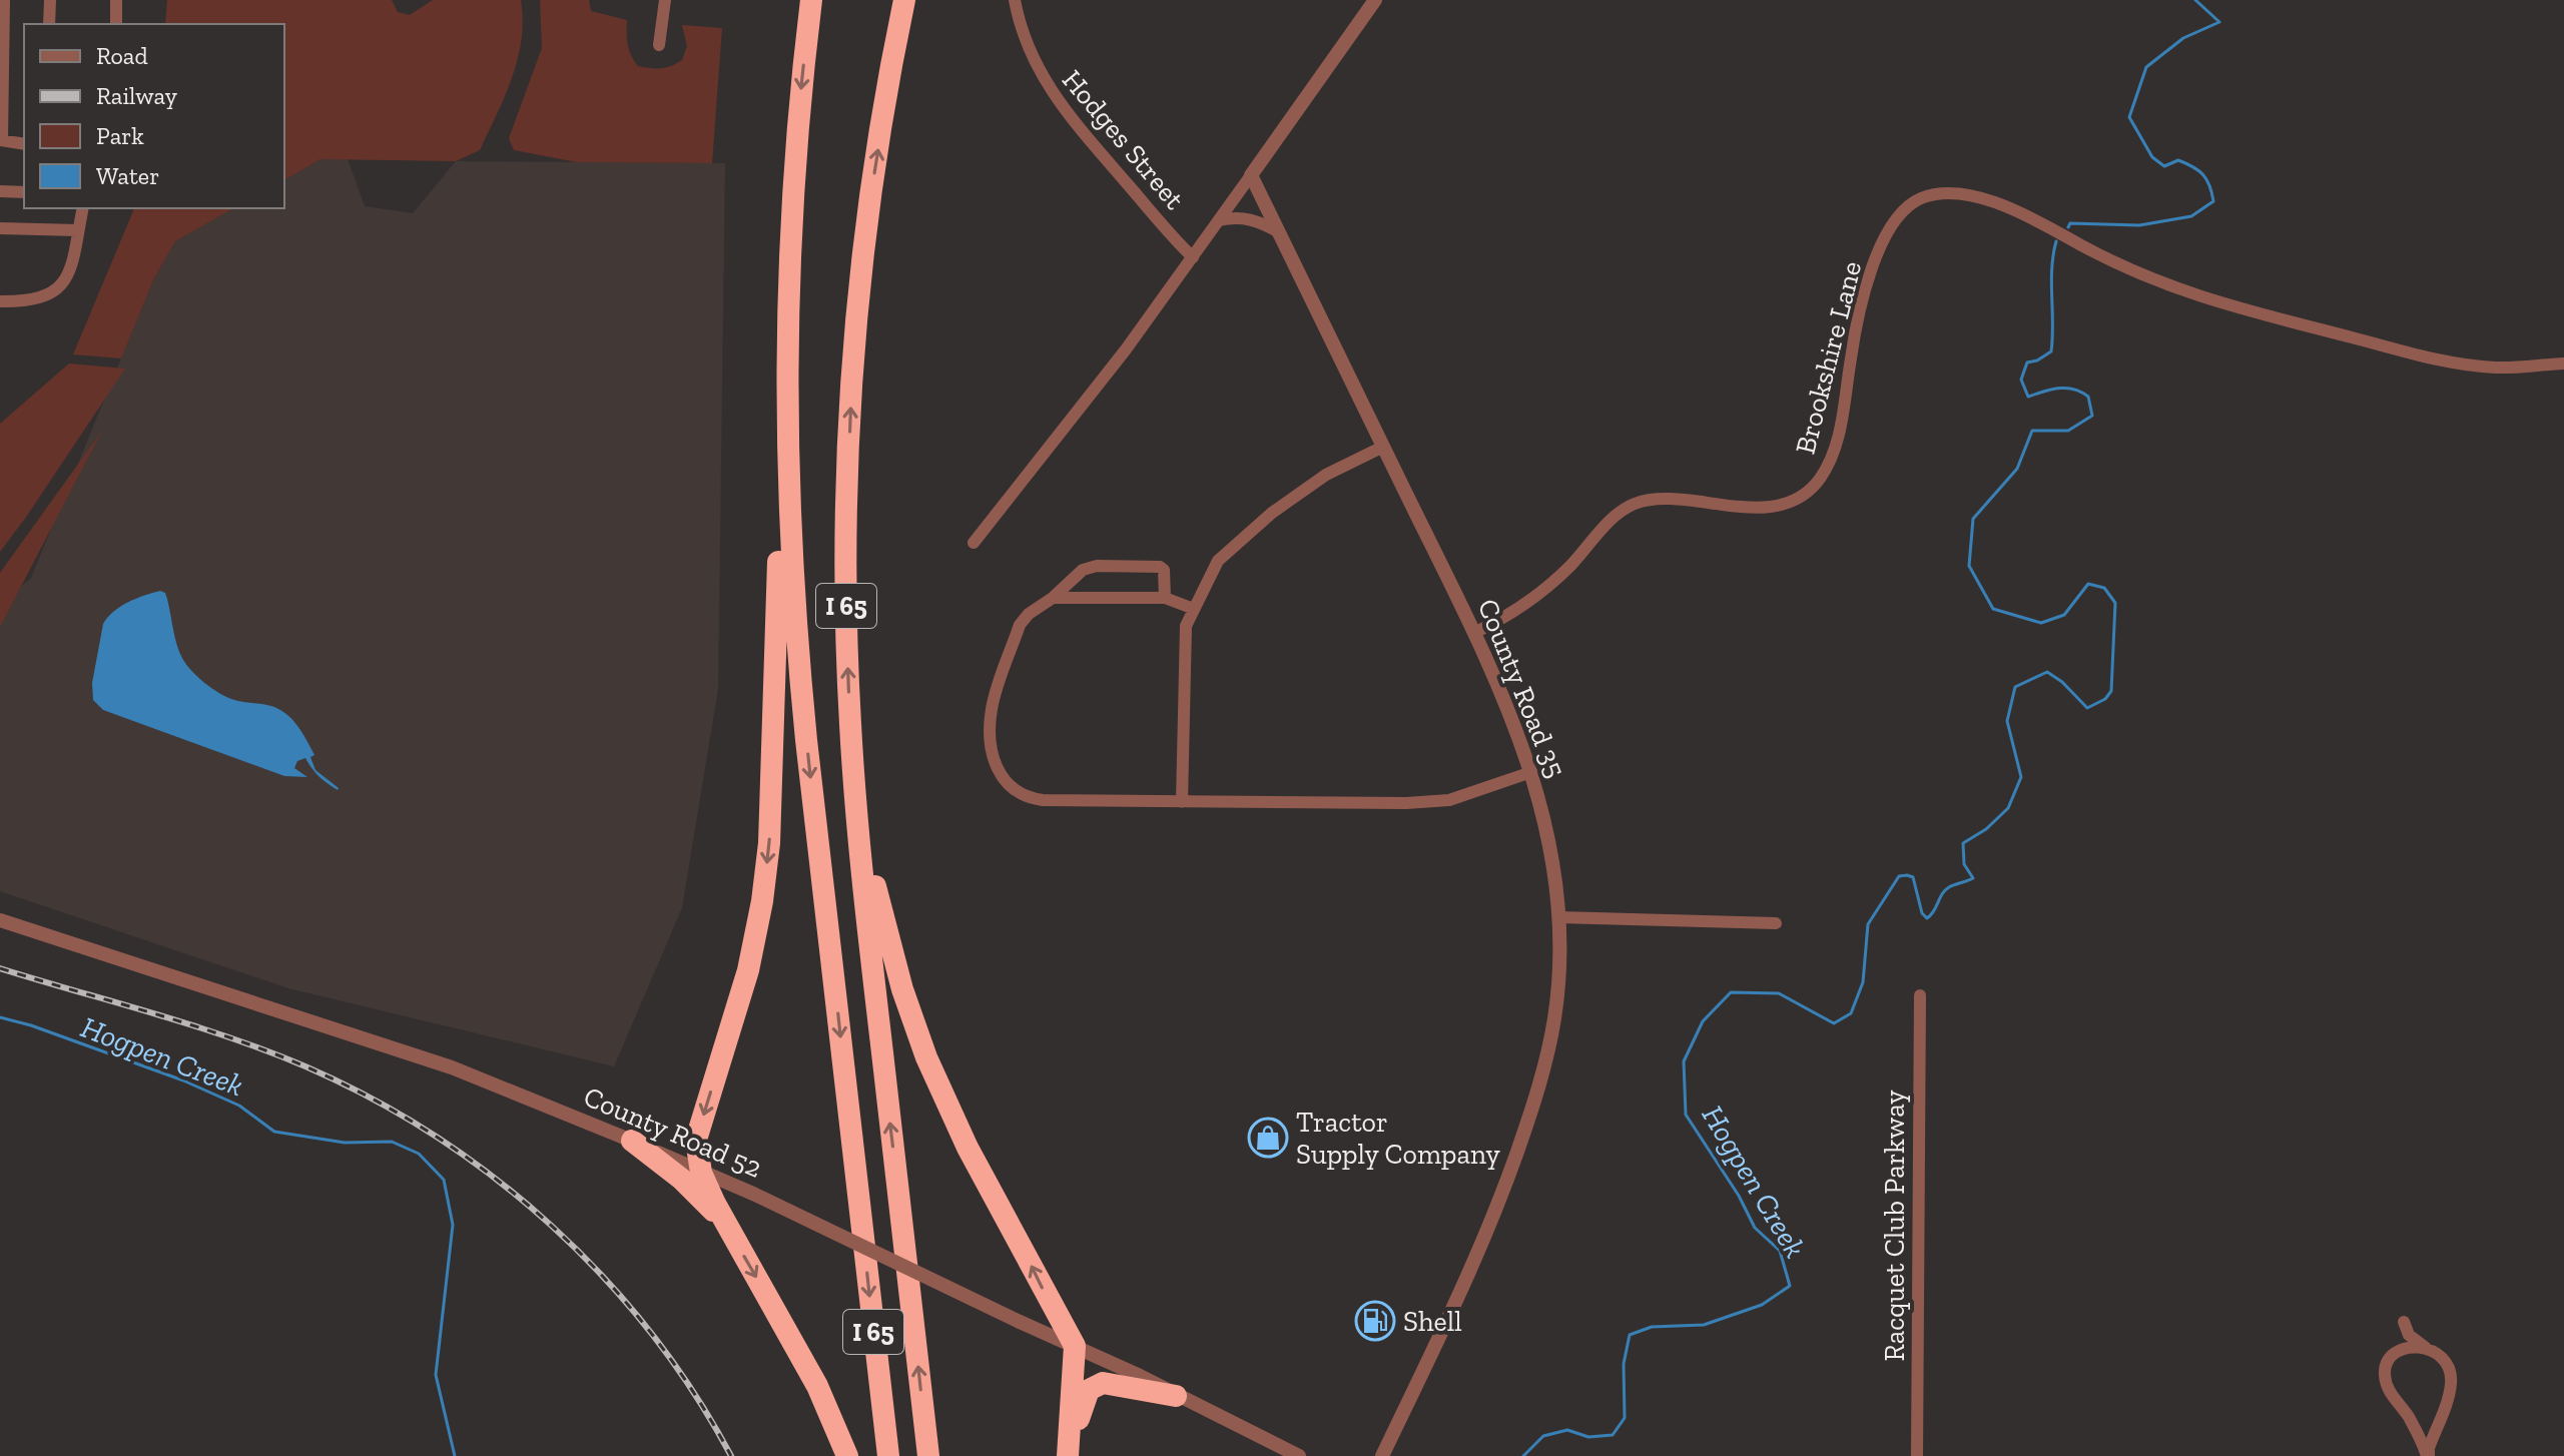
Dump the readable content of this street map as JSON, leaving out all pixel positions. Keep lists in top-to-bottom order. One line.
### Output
{"streets":{"highway":["I 65"],"street":["Hodges Street","Brookshire Lane","County Road 35","County Road 52","Racquet Club Parkway"]},"crossings":[["Brookshire Lane","County Road 35"]],"water":["Hogpen Creek"],"places":{"shop":["Tractor Supply Company"],"fuel station":["Shell"]},"legend":["Road","Railway","Park","Water"]}
